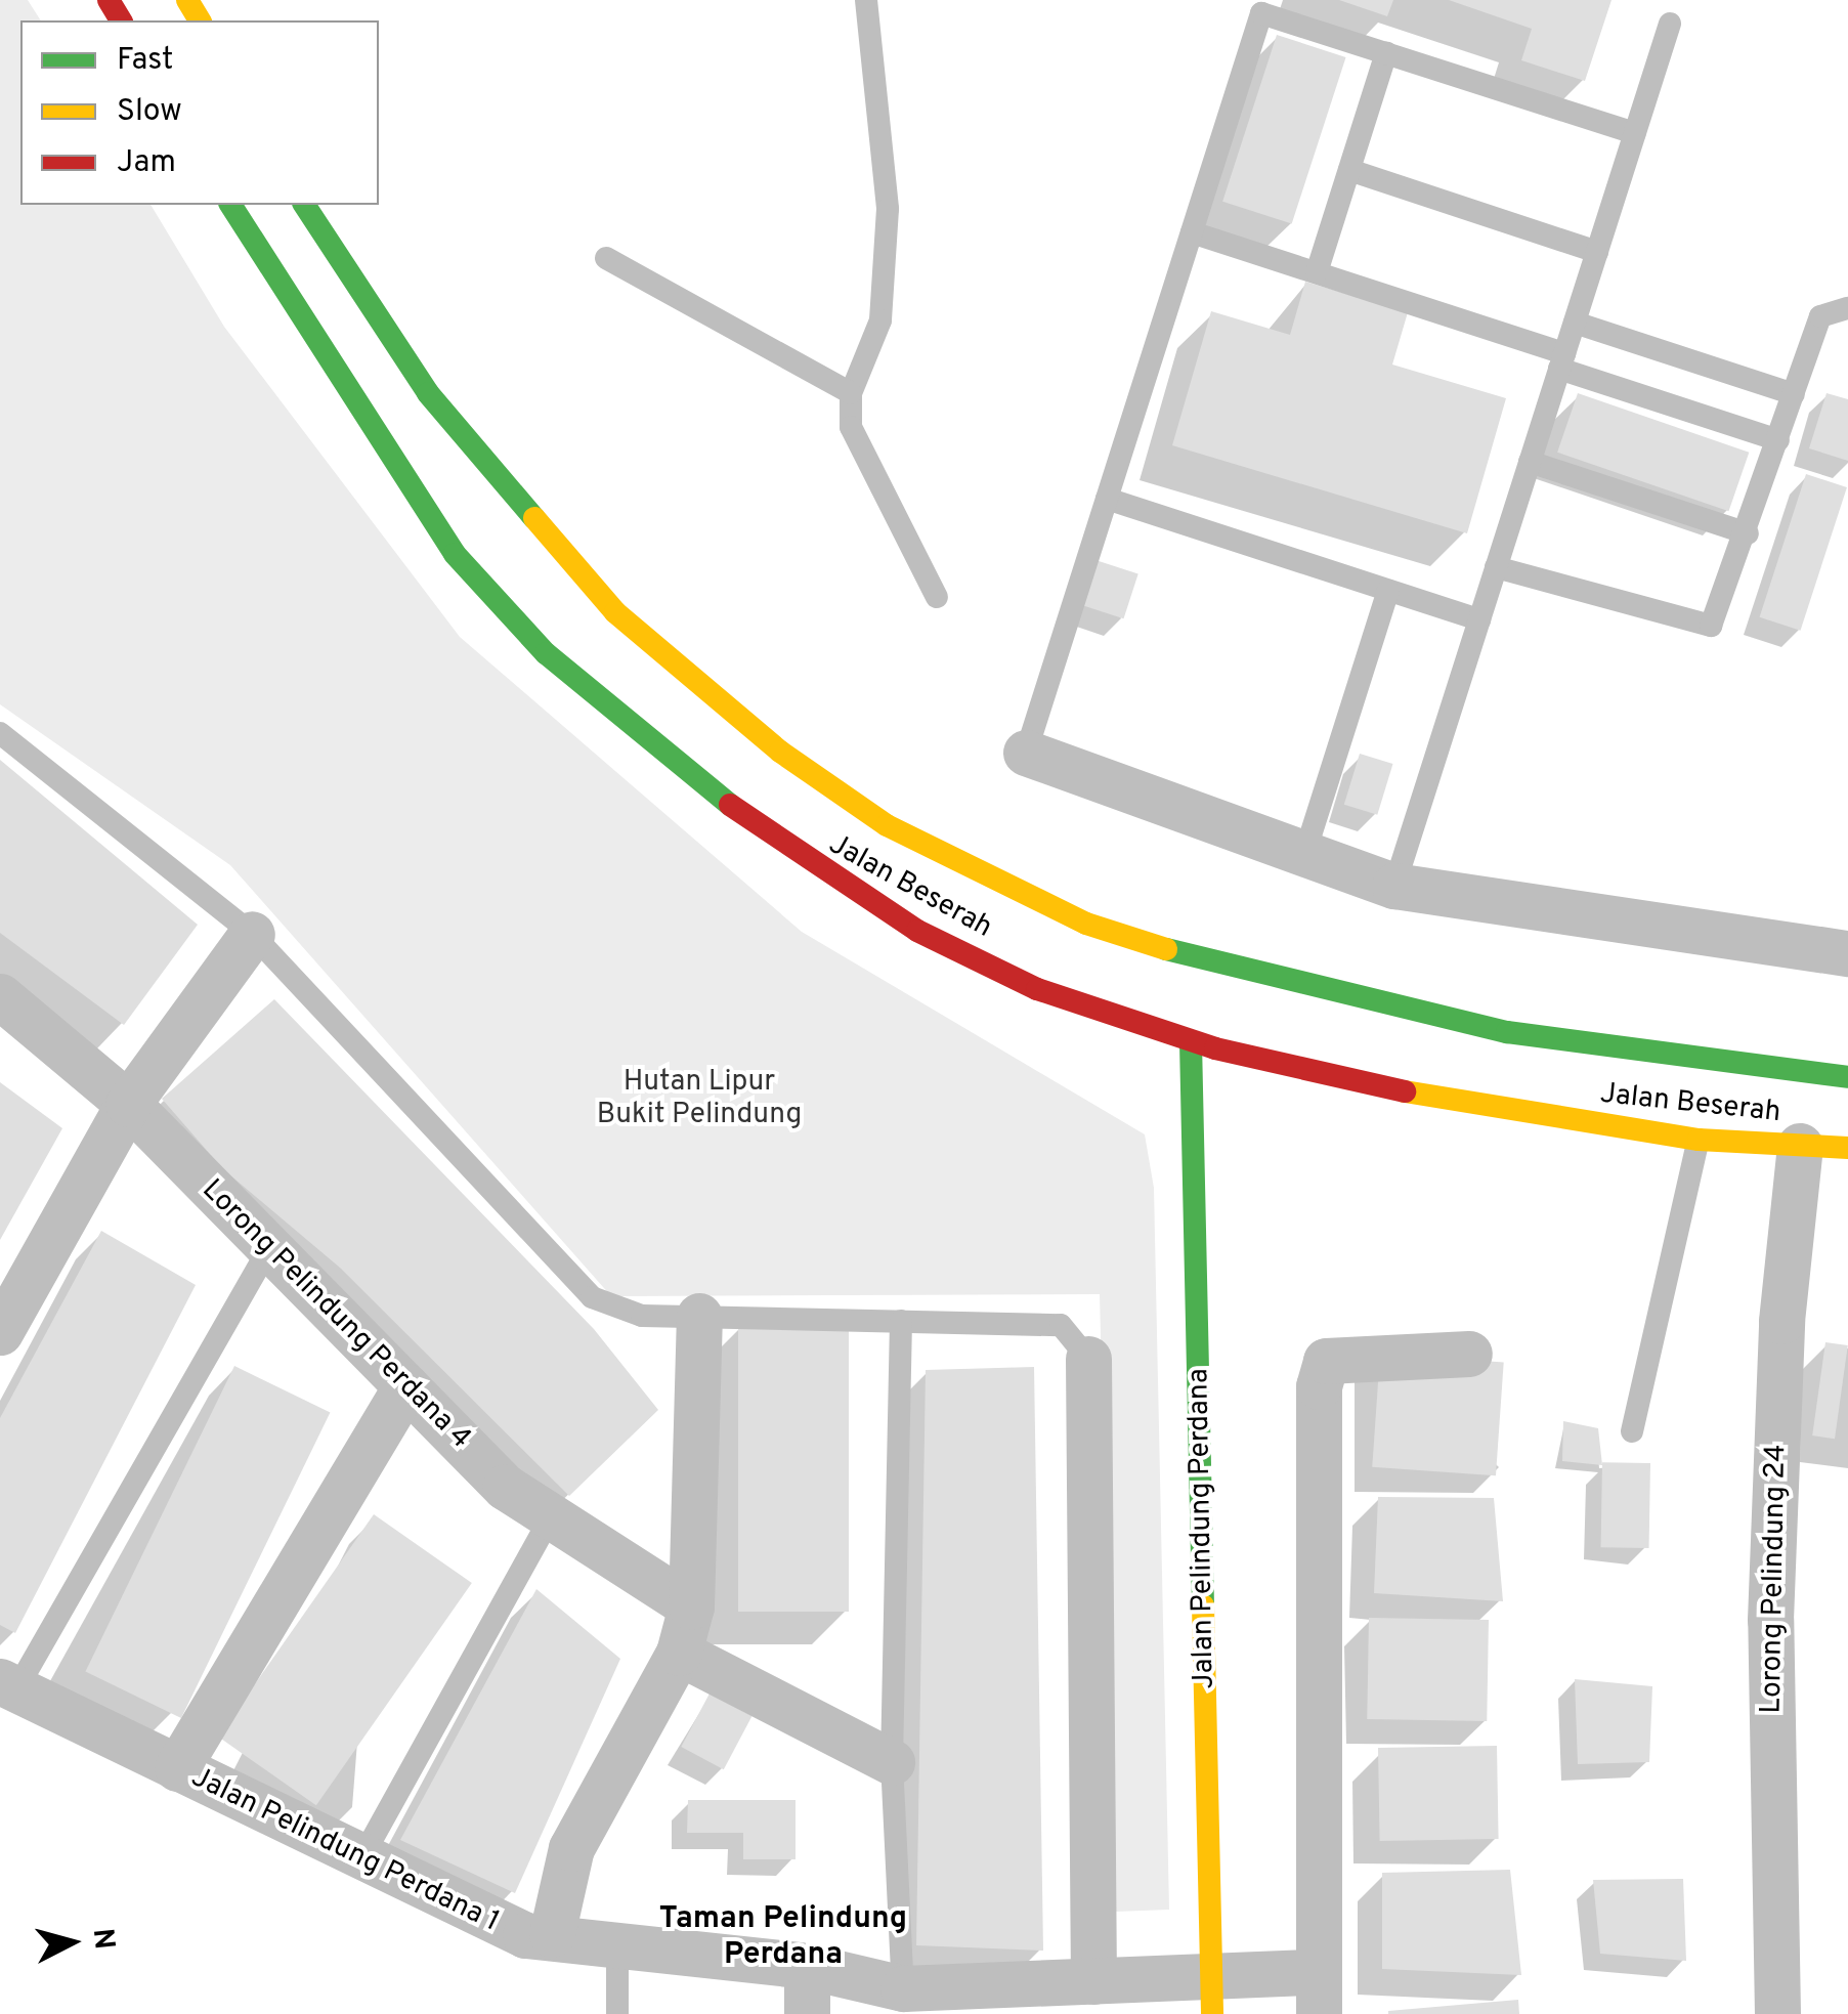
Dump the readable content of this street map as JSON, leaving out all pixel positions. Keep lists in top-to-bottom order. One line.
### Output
{"streets":{"main road":["Jalan Beserah","Jalan Pelindung Perdana"],"street":["Lorong Pelindung Perdana 4","Lorong Pelindung 24","Jalan Pelindung Perdana 1"]},"crossings":[["Jalan Beserah","Jalan Pelindung Perdana"],["Jalan Beserah","Lorong Pelindung 24"],["Jalan Pelindung Perdana","Jalan Pelindung Perdana 1"]],"districts":["Taman Pelindung Perdana"],"parks":["Hutan Lipur Bukit Pelindung"],"legend":["Fast","Slow","Jam"],"north":"right"}
